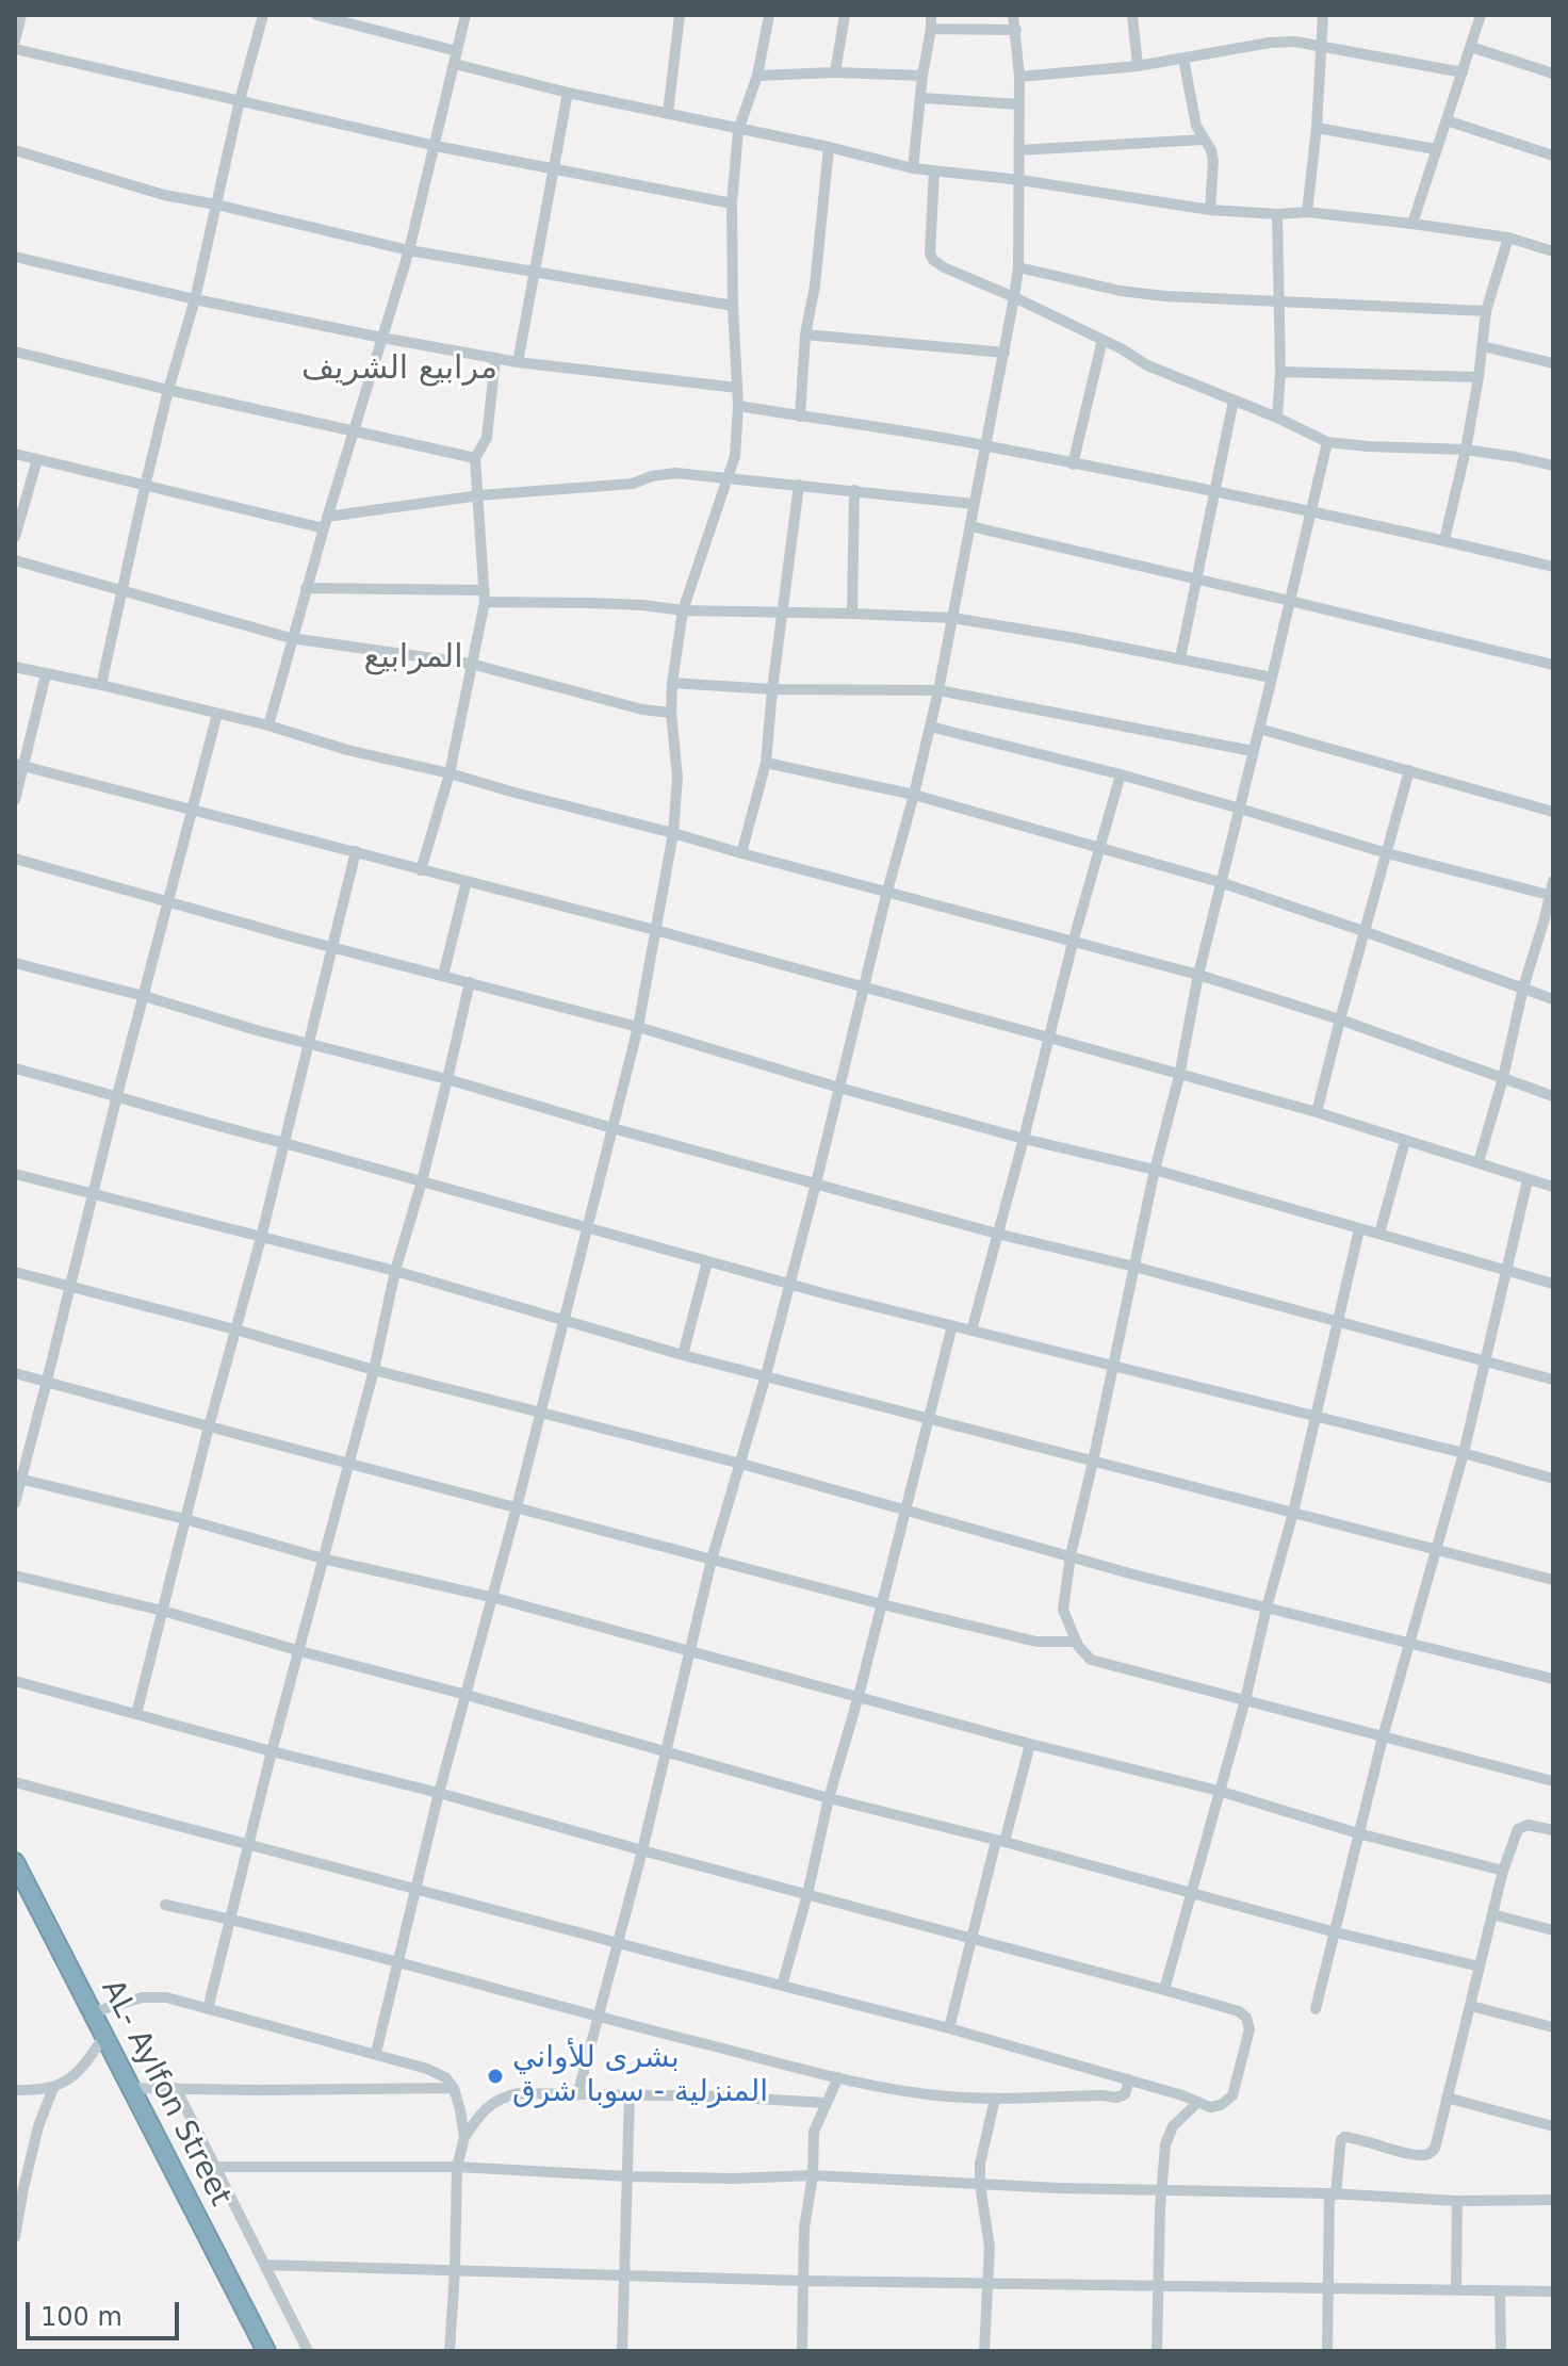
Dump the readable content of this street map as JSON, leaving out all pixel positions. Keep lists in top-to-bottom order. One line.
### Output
{"streets":{"highway":["AL- Aylfon Street"]},"districts":["مرابيع الشريف","المرابيع"],"places":["بشرى للأواني المنزلية - سوبا شرق"],"scale_bar":"100 m"}
